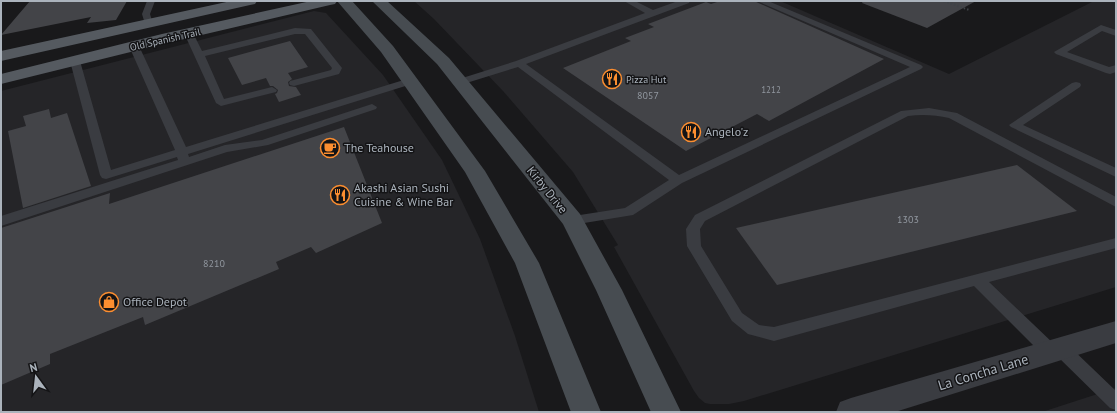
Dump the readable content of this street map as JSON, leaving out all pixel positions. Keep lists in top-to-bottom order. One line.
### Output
{"streets":{"main road":["Old Spanish Trail","Kirby Drive"],"street":["La Concha Lane"]},"places":{"restaurant":["Pizza Hut","Angelo'z","Akashi Asian Sushi Cuisine & Wine Bar"],"cafe":["The Teahouse"],"shop":["Office Depot"]},"house_numbers":["1212","8057","1303","8210"],"north":"top"}
